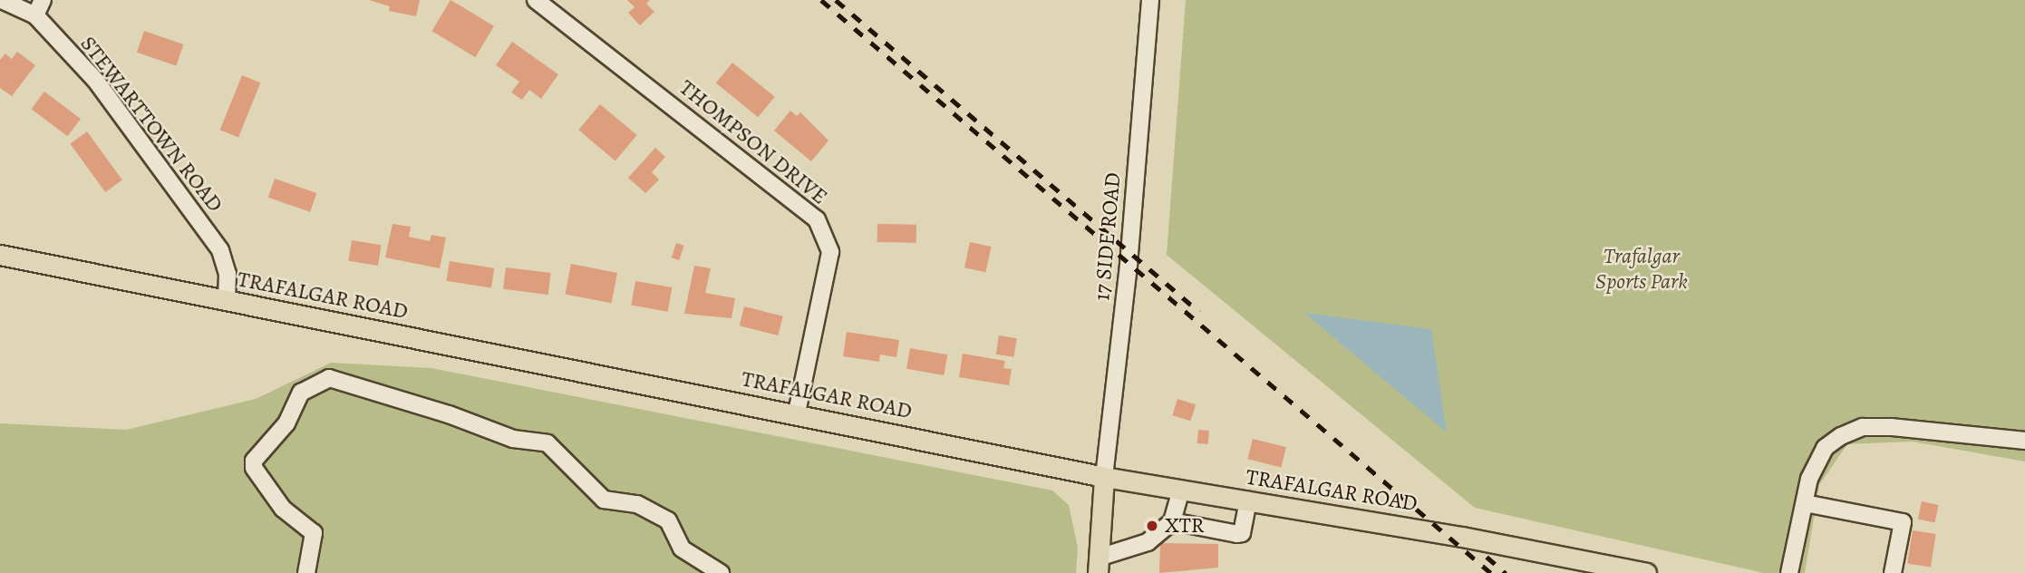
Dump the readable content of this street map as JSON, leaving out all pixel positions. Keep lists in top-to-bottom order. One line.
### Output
{"streets":{"main road":["TRAFALGAR ROAD"],"street":["STEWARTTOWN ROAD","THOMPSON DRIVE","17 SIDE ROAD"]},"crossings":[["STEWARTTOWN ROAD","TRAFALGAR ROAD"],["THOMPSON DRIVE","TRAFALGAR ROAD"],["17 SIDE ROAD","TRAFALGAR ROAD"]],"parks":["Trafalgar Sports Park"],"places":["XTR"]}
